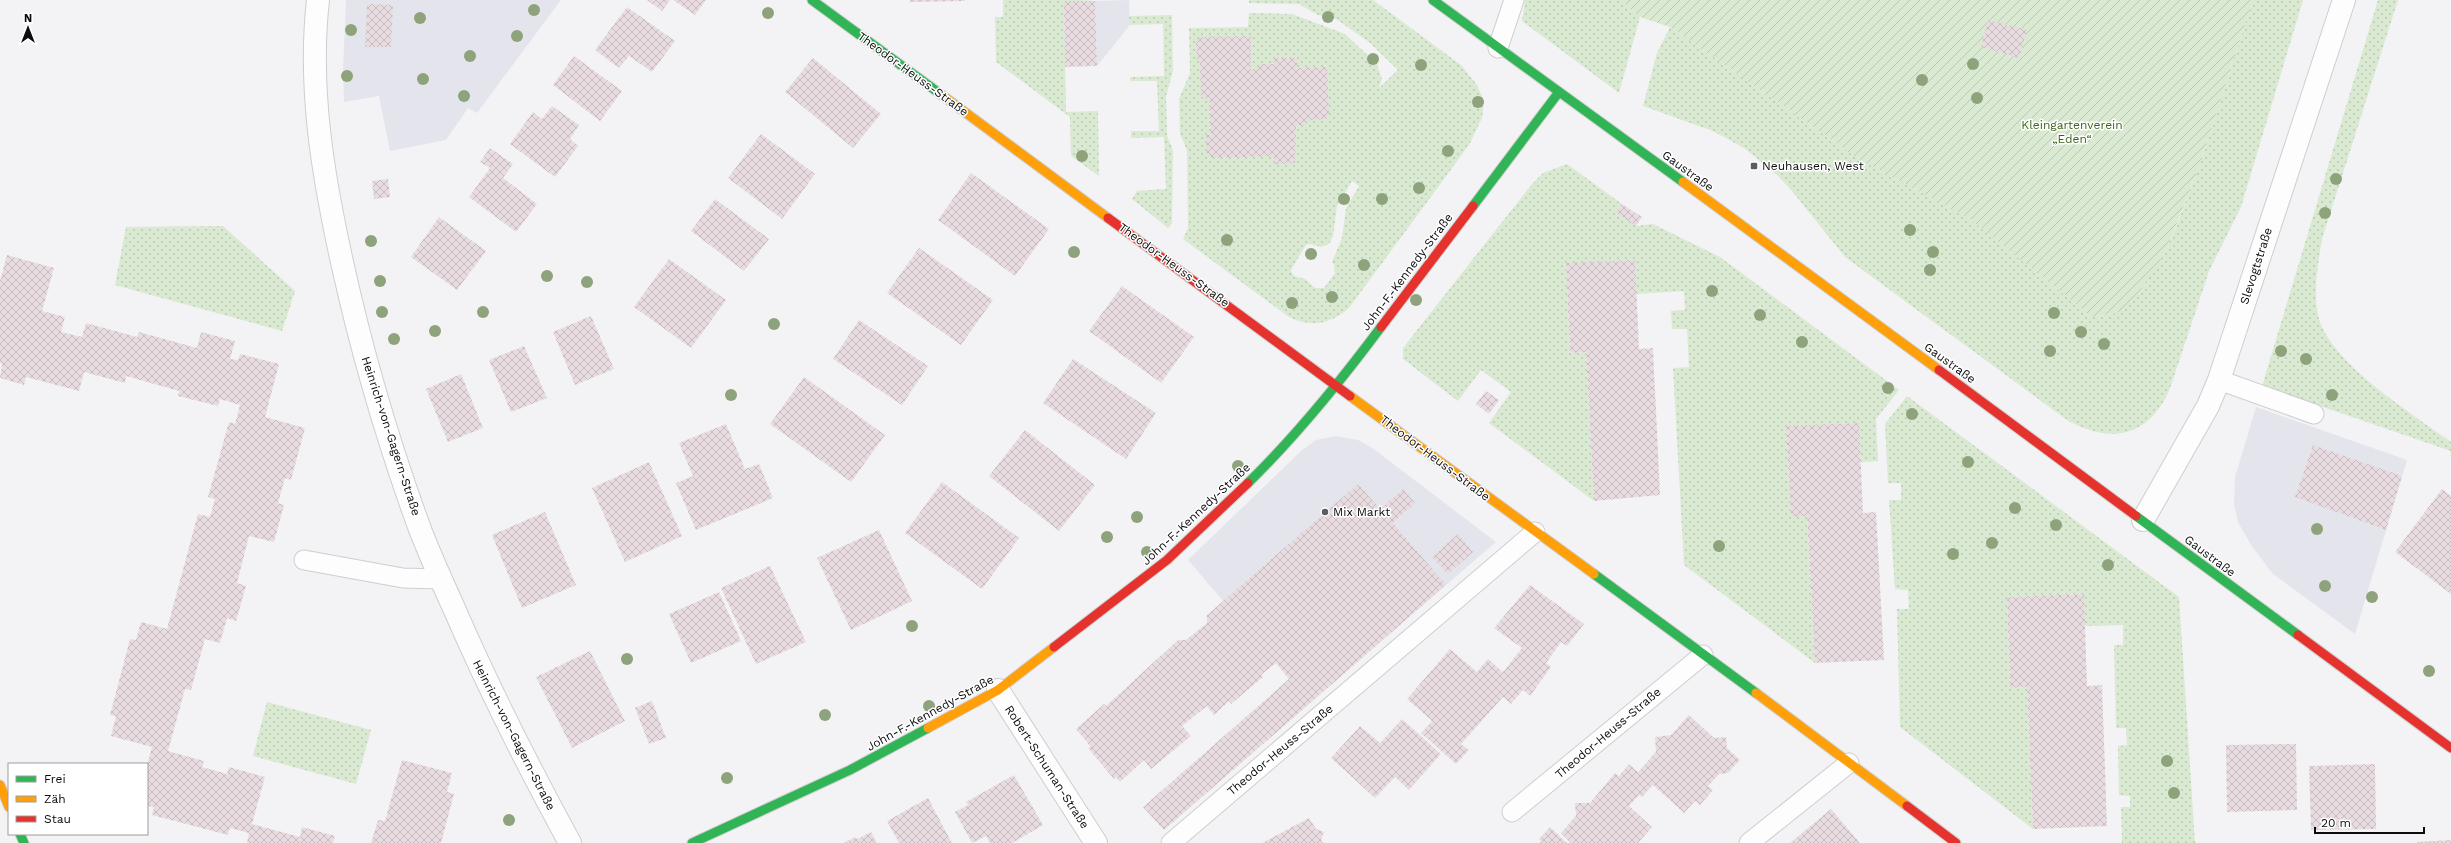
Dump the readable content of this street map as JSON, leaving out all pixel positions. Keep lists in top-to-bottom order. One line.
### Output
{"streets":{"street":["Theodor-Heuss-Straße","Gaustraße","Slevogtstraße","John-F.-Kennedy-Straße","Heinrich-von-Gagern-Straße","Robert-Schuman-Straße"]},"crossings":[["Theodor-Heuss-Straße","John-F.-Kennedy-Straße"],["Gaustraße","Slevogtstraße"],["Gaustraße","John-F.-Kennedy-Straße"],["John-F.-Kennedy-Straße","Robert-Schuman-Straße"]],"parks":["Kleingartenverein „Eden“"],"places":{"transit":["Neuhausen, West"],"other":["Mix Markt"]},"legend":["Frei","Zäh","Stau"],"scale_bar":"20 m","north":"top"}
